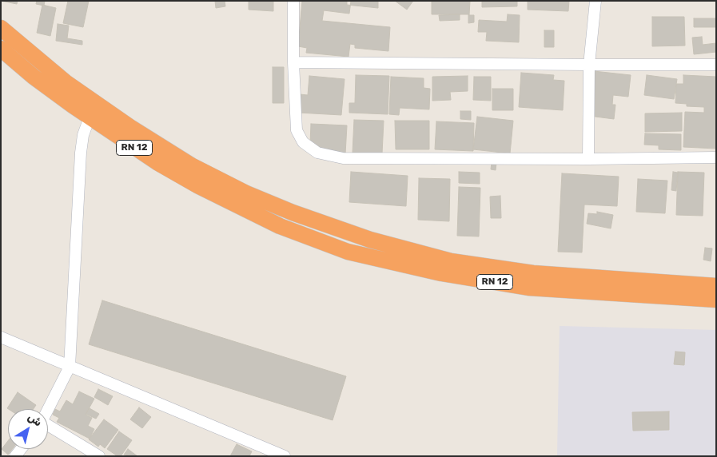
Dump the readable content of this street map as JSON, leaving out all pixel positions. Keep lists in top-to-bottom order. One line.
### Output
{"streets":{"highway":["RN 12"]},"north":"top right"}
